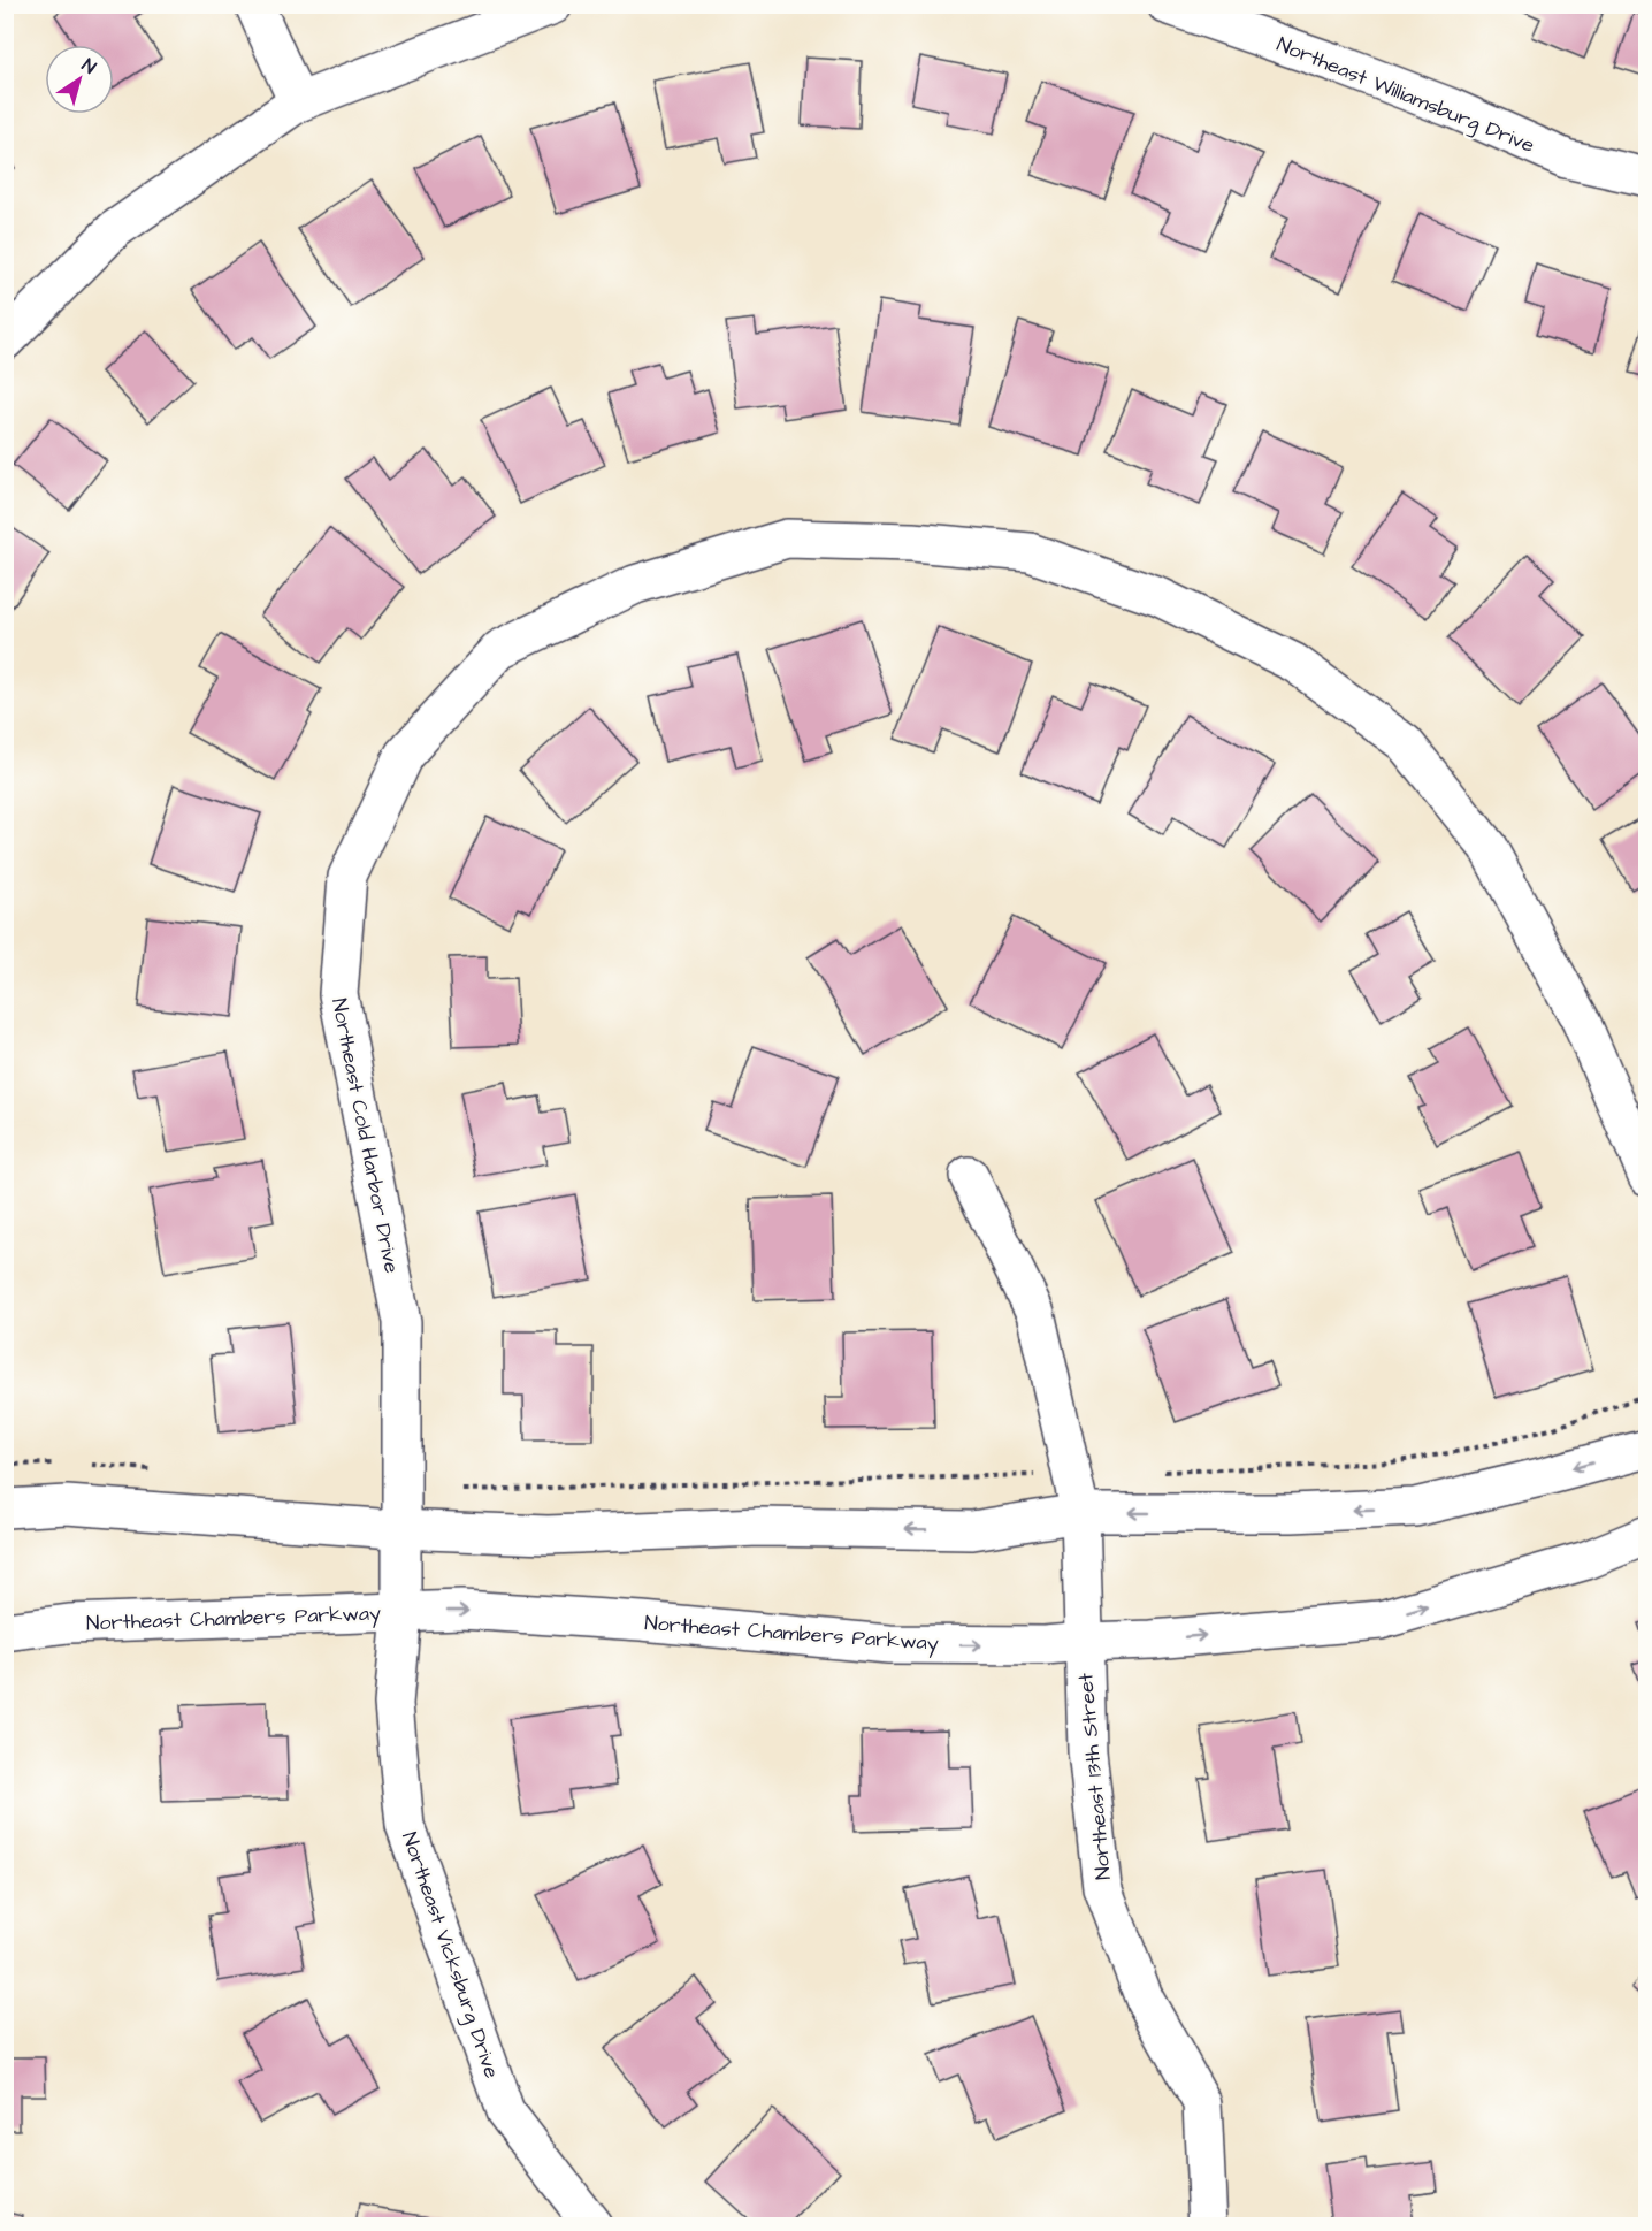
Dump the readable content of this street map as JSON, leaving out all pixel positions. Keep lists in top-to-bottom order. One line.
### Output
{"streets":{"street":["Northeast Williamsburg Drive","Northeast Cold Harbor Drive","Northeast Chambers Parkway","Northeast 13th Street","Northeast Vicksburg Drive"]},"crossings":[["Northeast Cold Harbor Drive","Northeast Chambers Parkway"],["Northeast Cold Harbor Drive","Northeast Vicksburg Drive"],["Northeast Chambers Parkway","Northeast 13th Street"],["Northeast Chambers Parkway","Northeast Vicksburg Drive"]],"north":"top right"}
